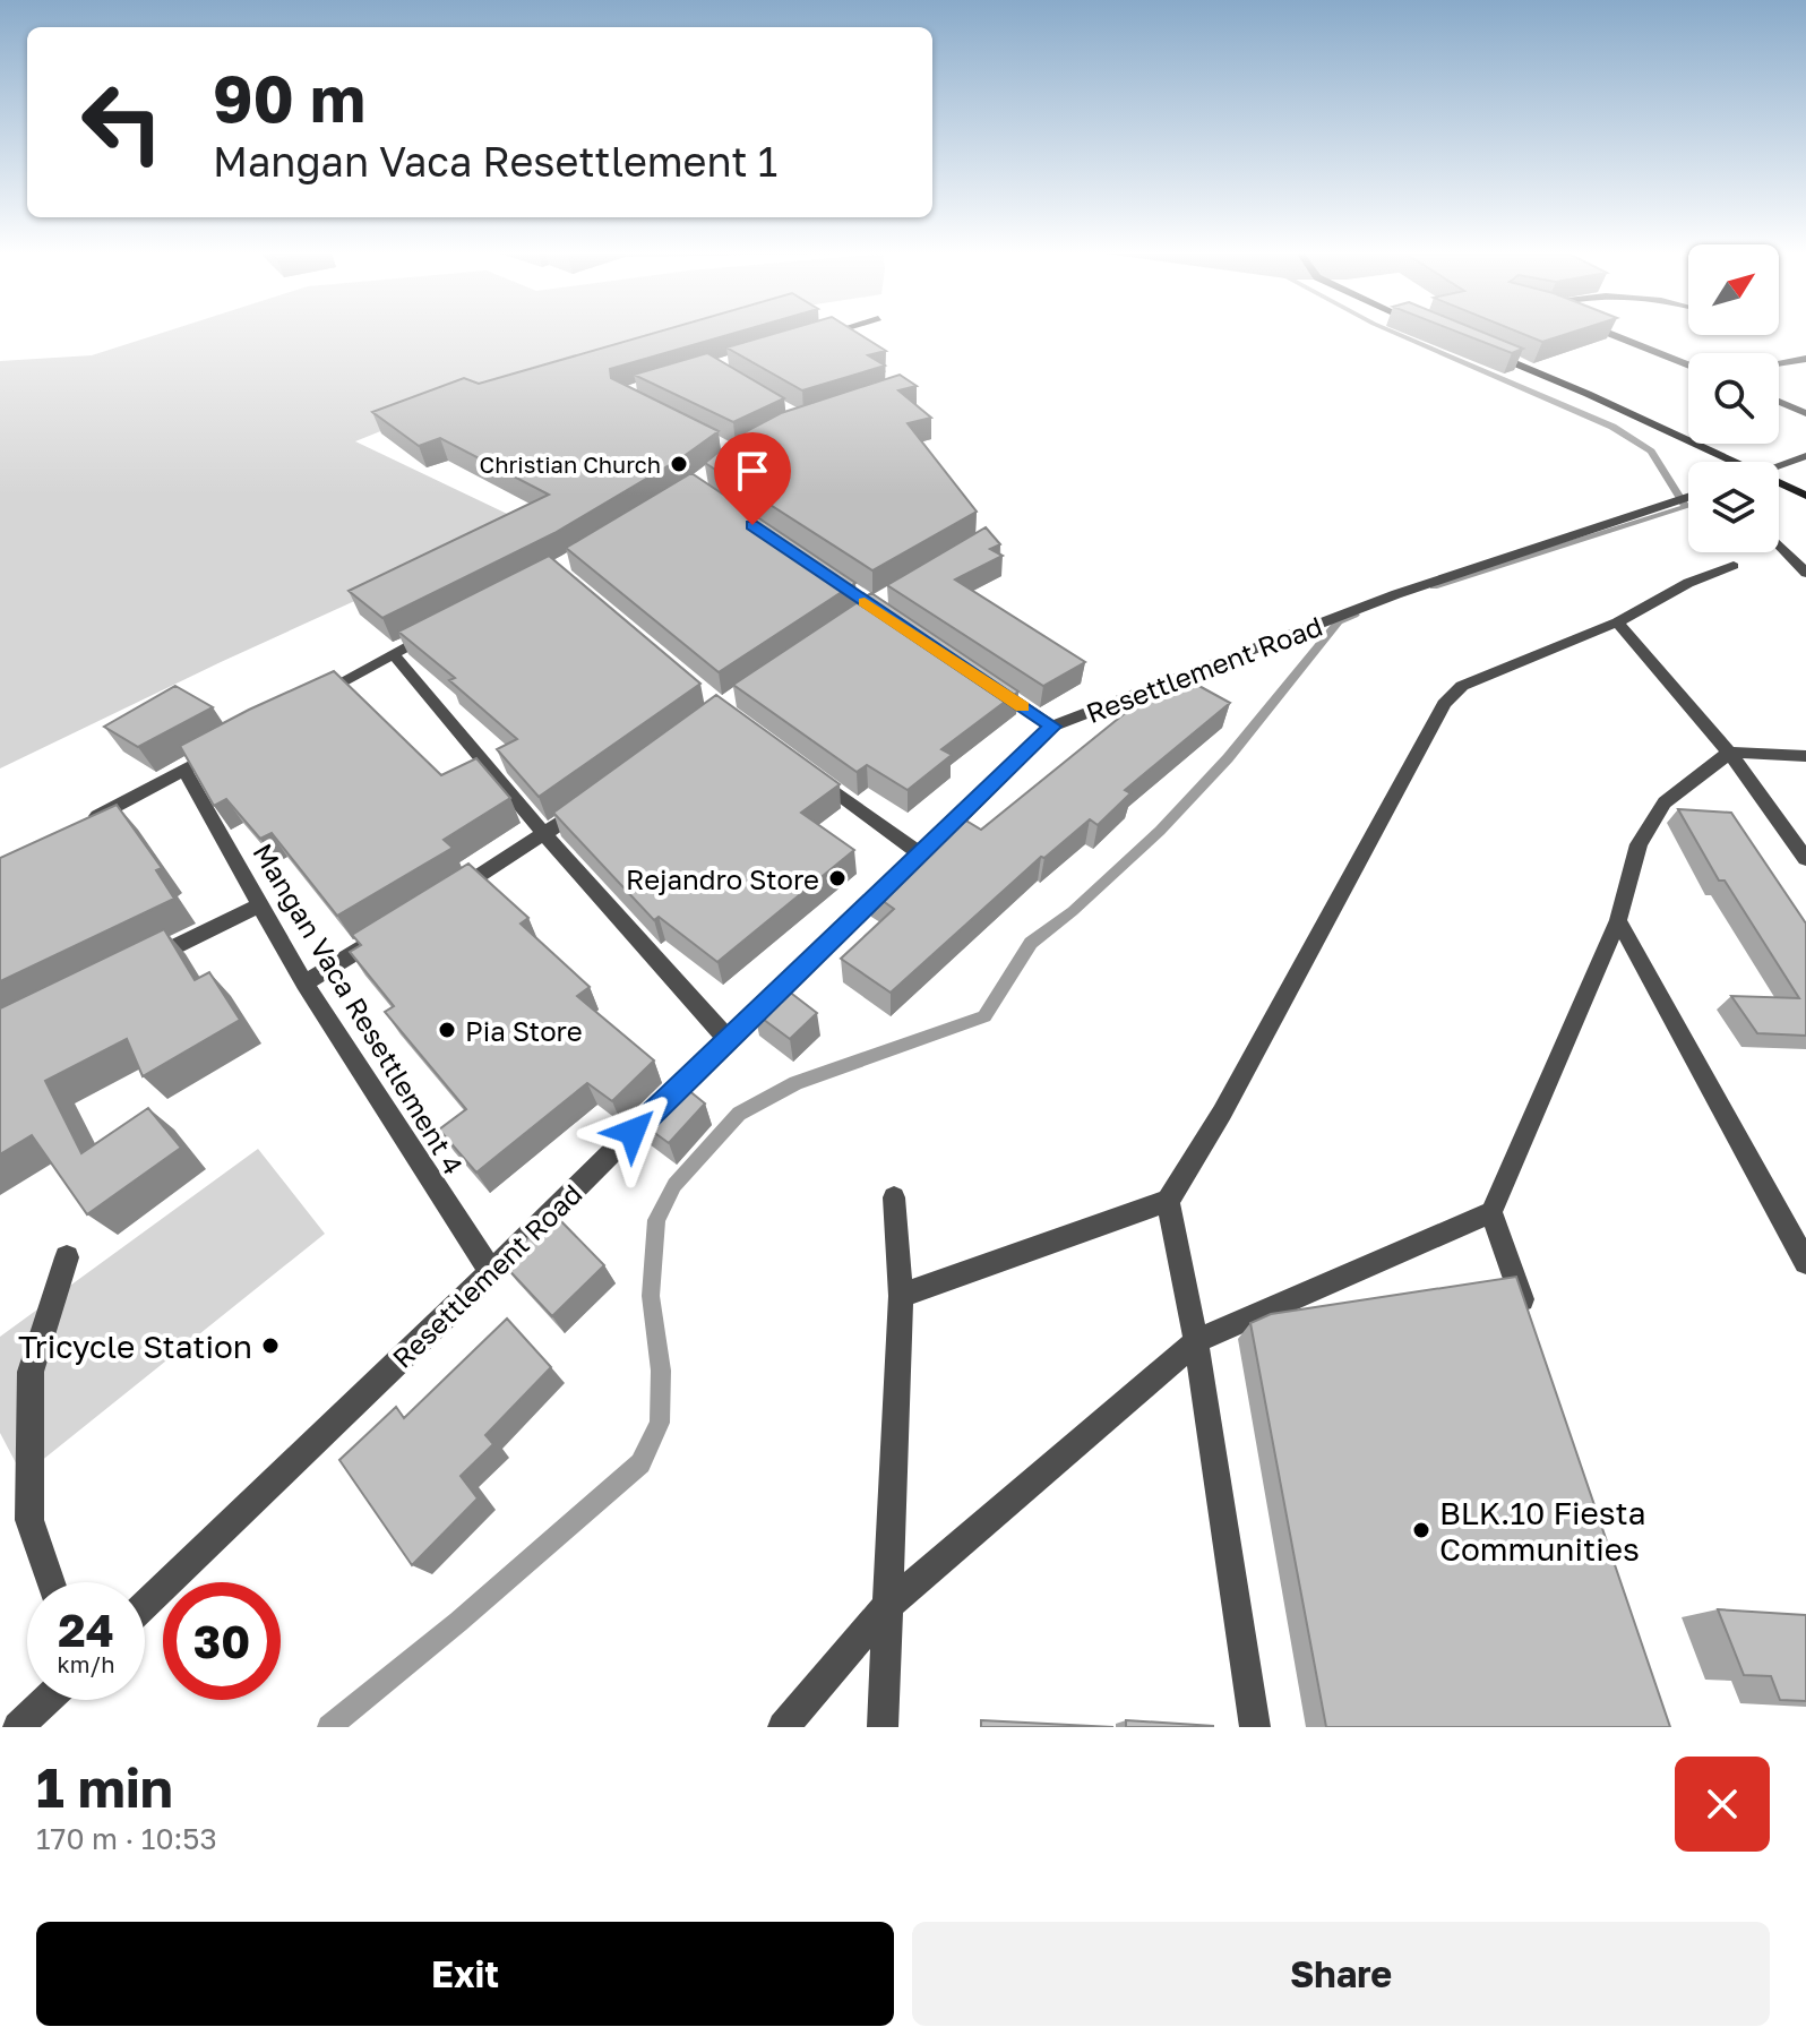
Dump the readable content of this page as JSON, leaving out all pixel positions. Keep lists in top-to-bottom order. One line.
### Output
{"streets":{"street":["Resettlement Road","Mangan Vaca Resettlement 4"]},"crossings":[["Resettlement Road","Mangan Vaca Resettlement 4"]],"places":["Christian Church","Rejandro Store","Pia Store","Tricycle Station","BLK.10 Fiesta Communities"],"north":"top right","page":{"turn":["90 m","Mangan Vaca Resettlement 1"],"speed":"24 km/h","limit":"30","heading":["1 min","170 m · 10:53"],"buttons":["Exit","Share"]}}
